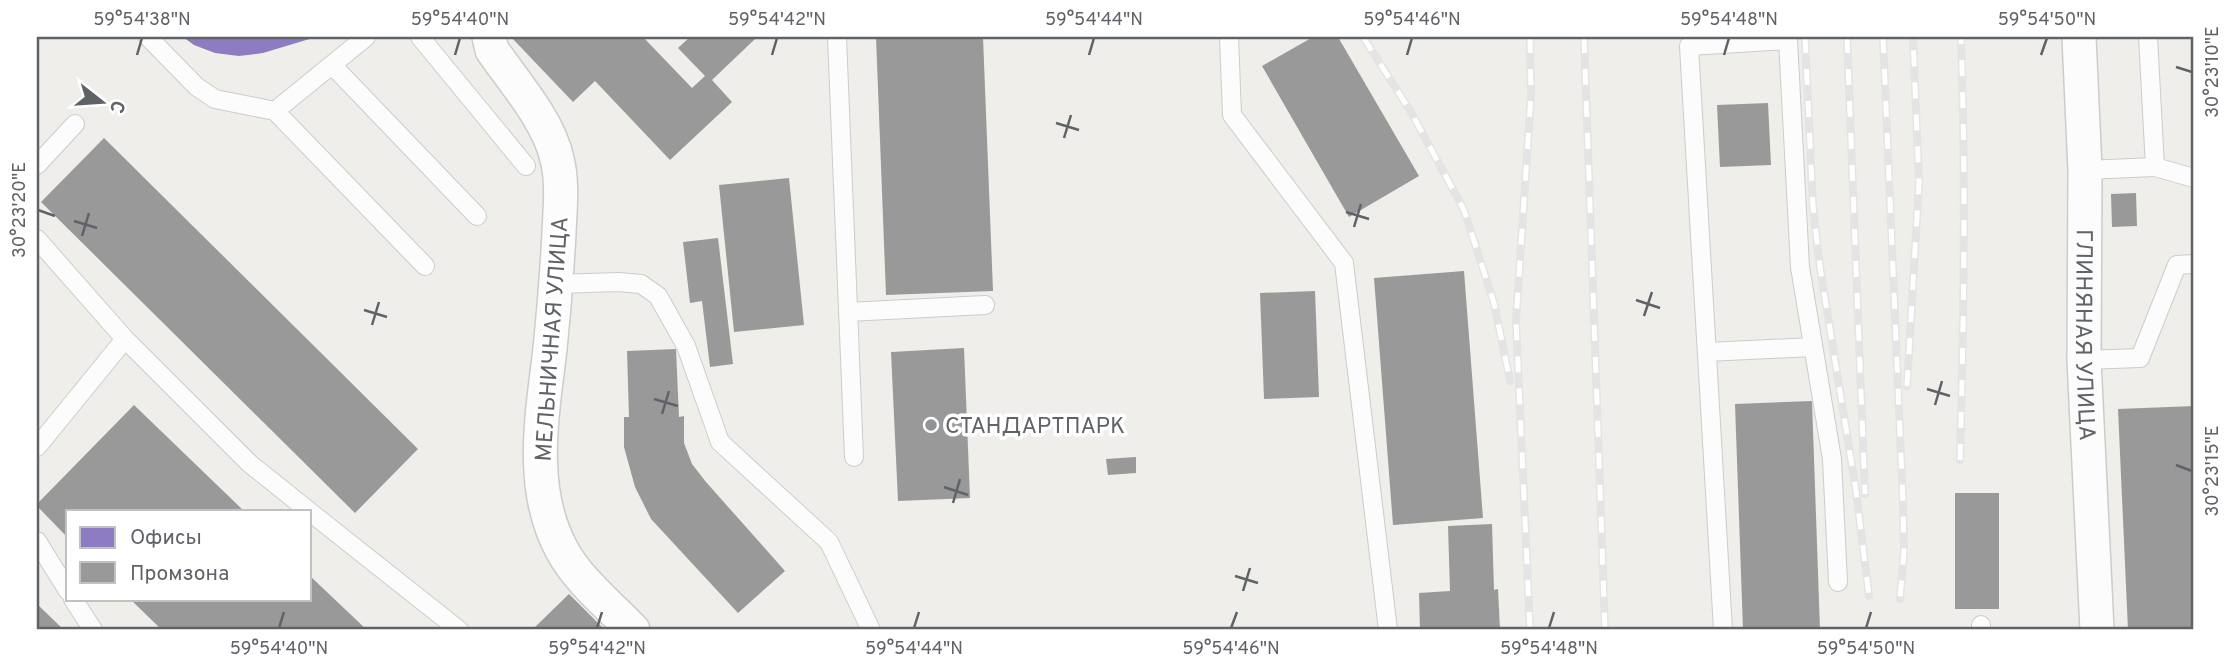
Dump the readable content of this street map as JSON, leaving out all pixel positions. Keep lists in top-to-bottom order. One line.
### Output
{"streets":{"street":["ГЛИНЯНАЯ УЛИЦА","МЕЛЬНИЧНАЯ УЛИЦА"]},"places":["СТАНДАРТПАРК"],"legend":["Офисы","Промзона"],"north":"right","coordinates":["59°54'38\"N","59°54'40\"N","59°54'42\"N","59°54'44\"N","59°54'46\"N","59°54'48\"N","59°54'50\"N","30°23'10\"E","30°23'20\"E","30°23'15\"E"]}
